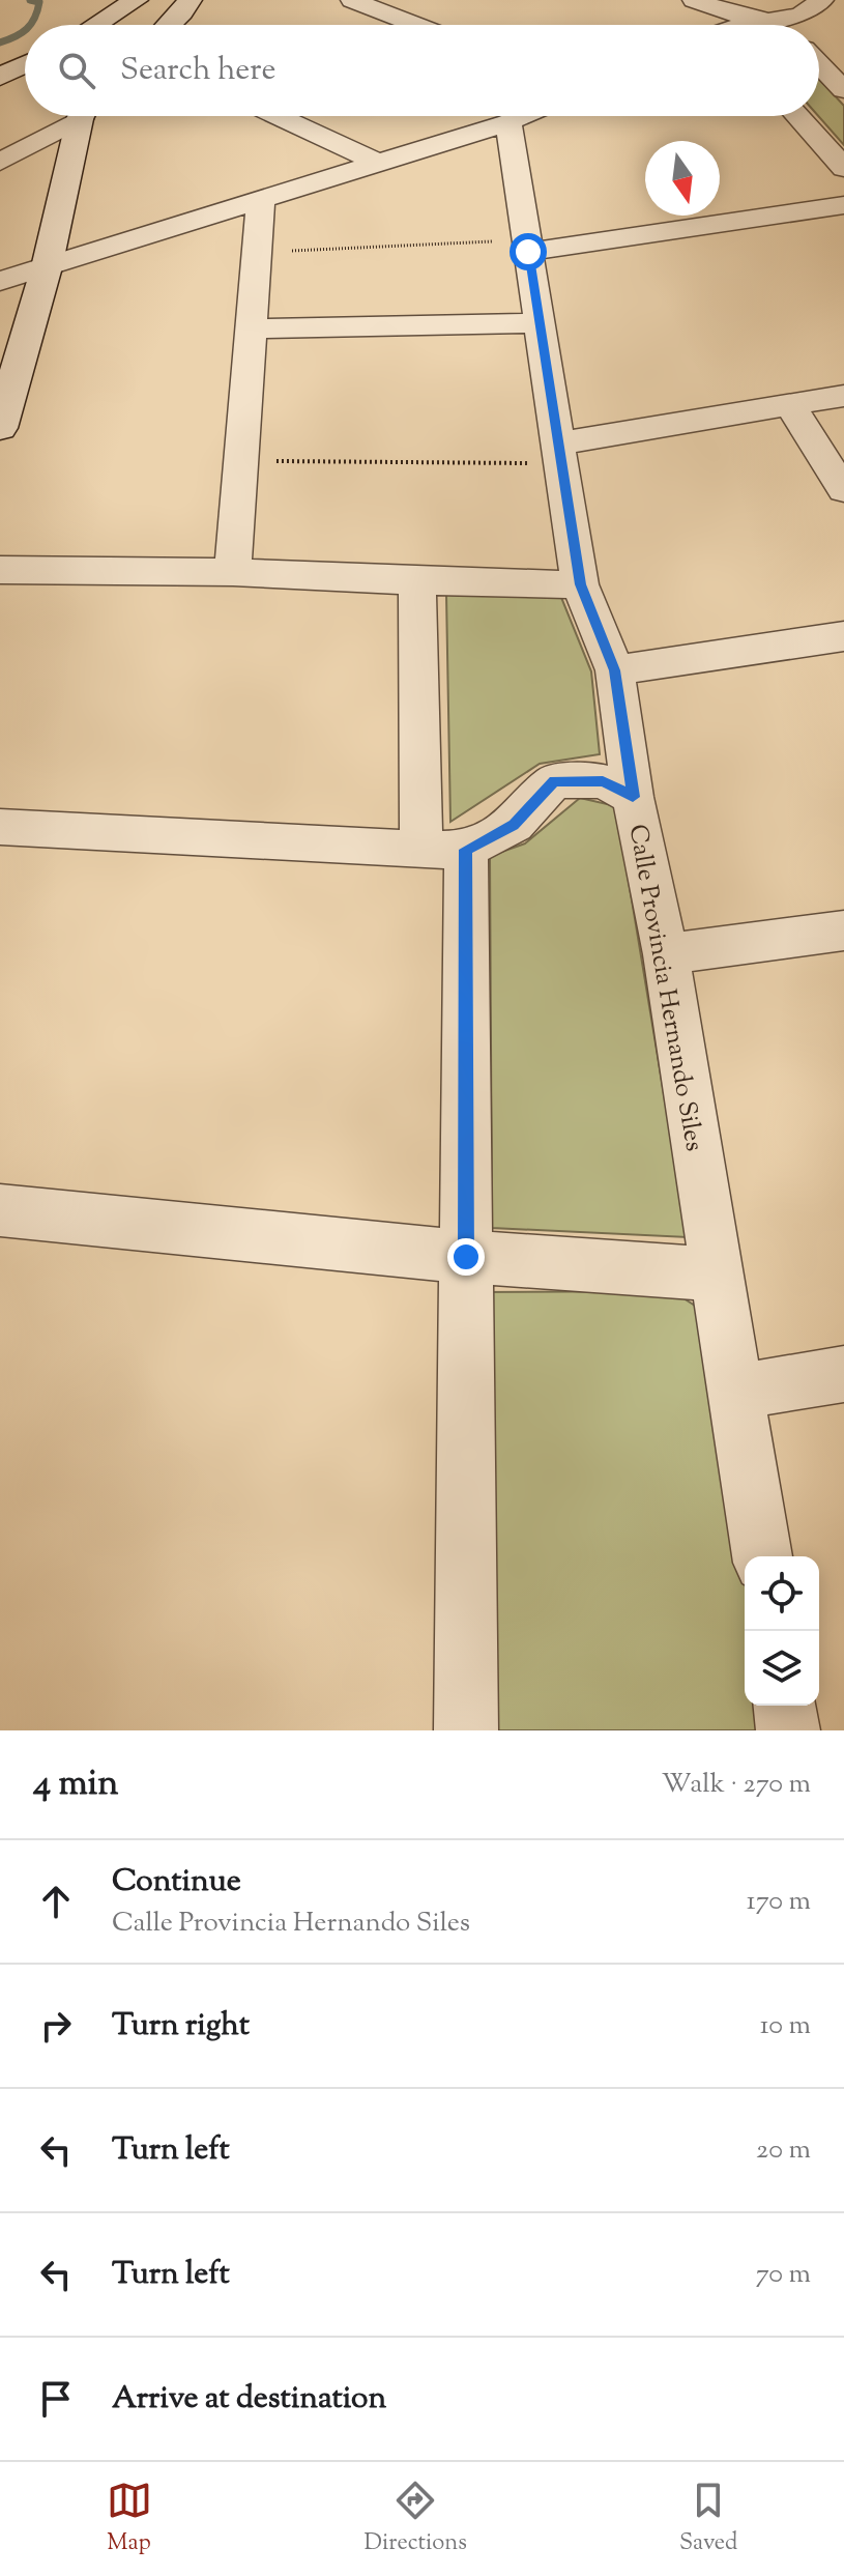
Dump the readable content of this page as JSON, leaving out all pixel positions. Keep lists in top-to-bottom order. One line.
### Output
{"streets":{"street":["Calle Provincia Hernando Siles"]},"north":"bottom","page":{"search":"Search here","heading":["4 min","Walk · 270 m"],"list":[["Continue","Calle Provincia Hernando Siles","170 m"],["Turn right","10 m"],["Turn left","20 m"],["Turn left","70 m"],"Arrive at destination"],"nav":["Map","Directions","Saved"]}}
